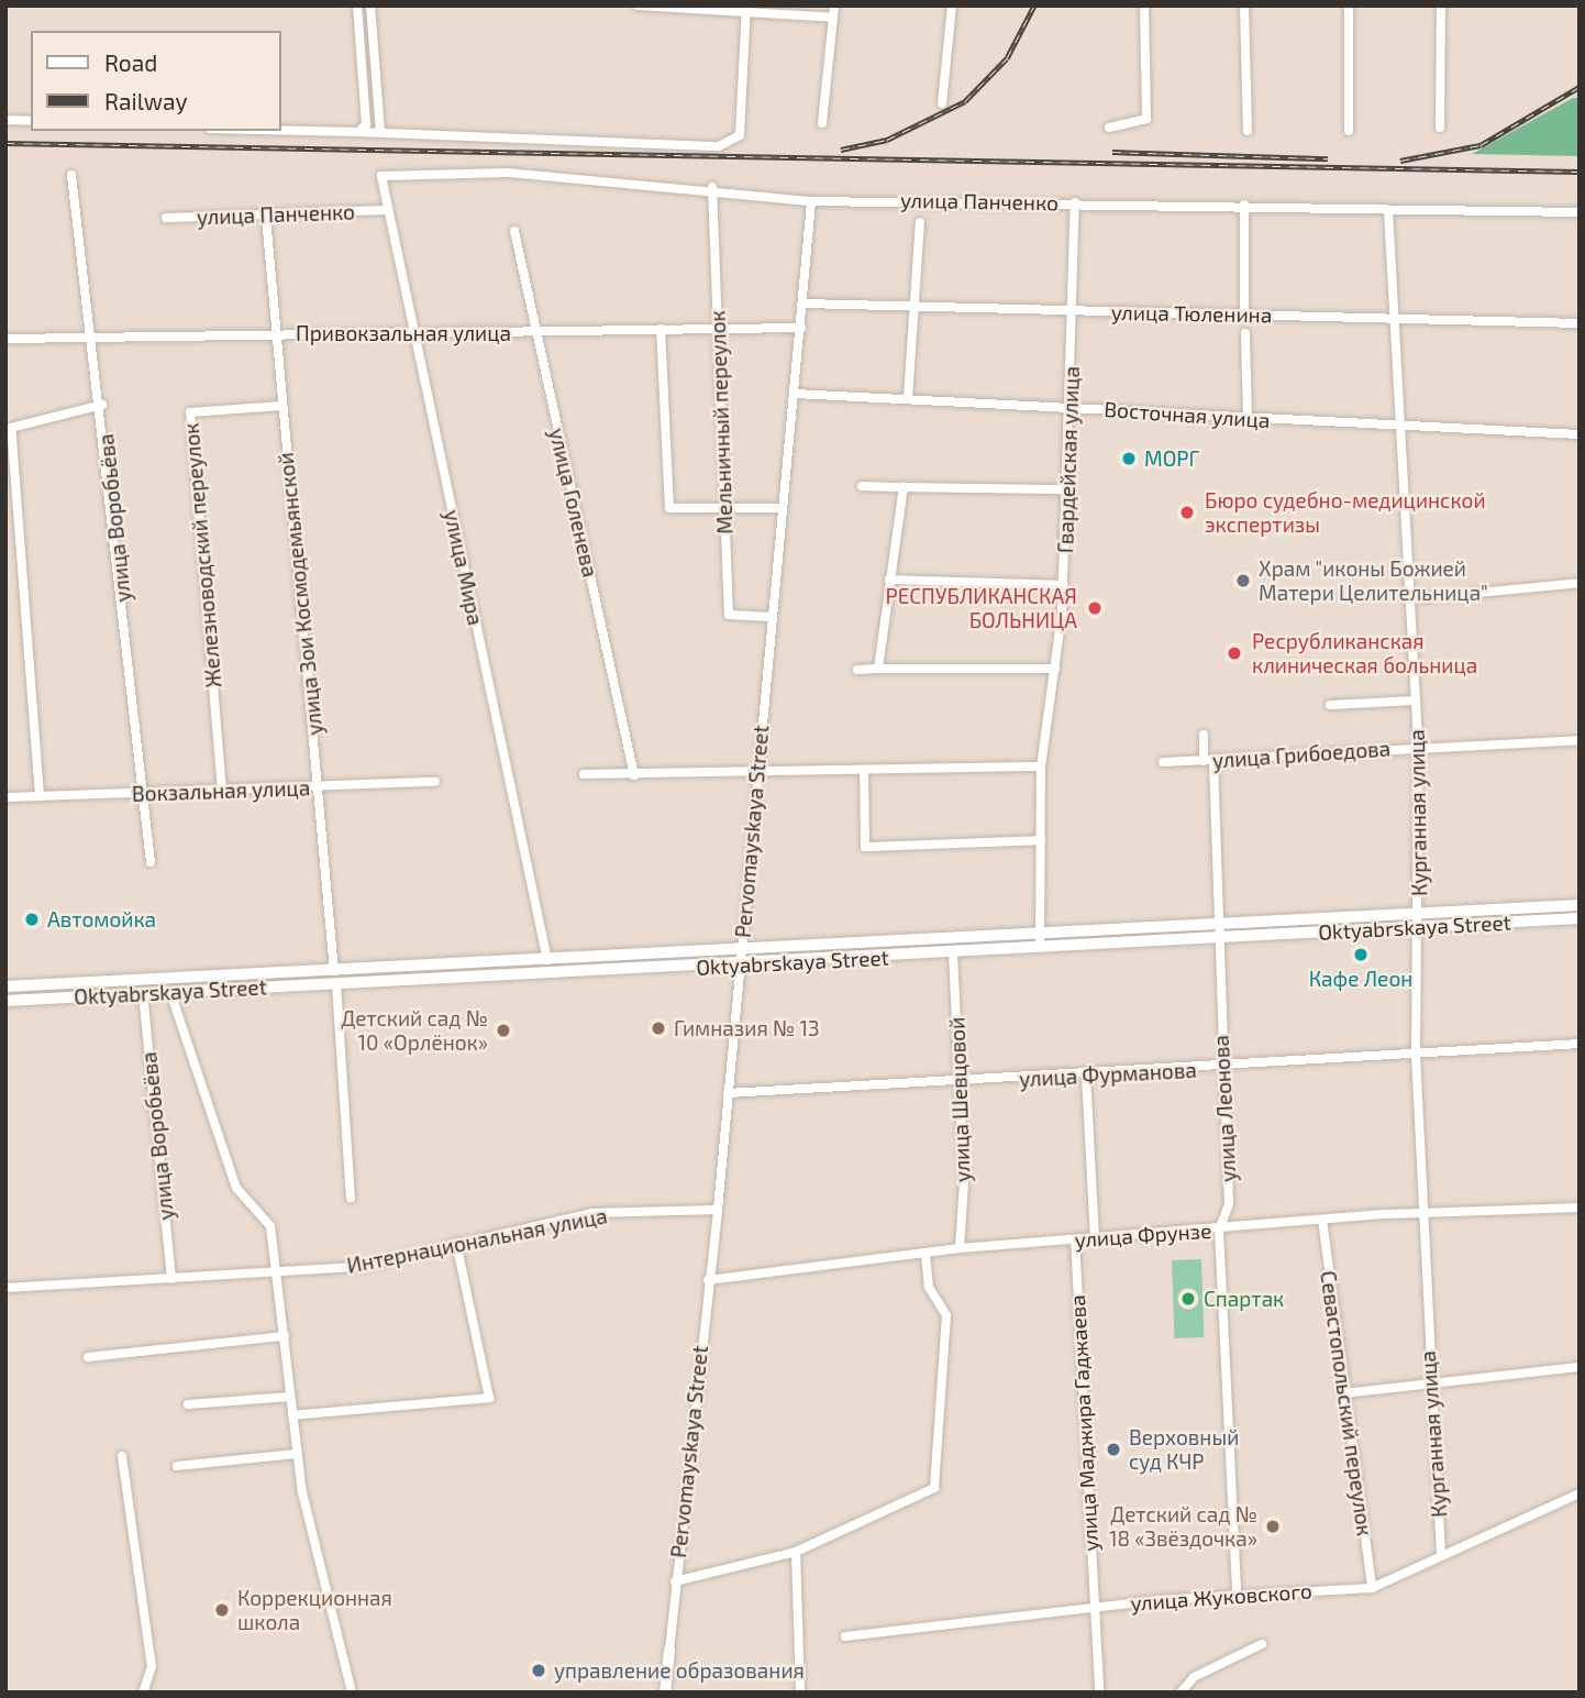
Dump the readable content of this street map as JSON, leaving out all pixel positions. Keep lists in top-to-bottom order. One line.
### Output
{"streets":{"main road":["Pervomayskaya Street","Oktyabrskaya Street"],"street":["улица Панченко","улица Тюленина","Привокзальная улица","Восточная улица","Мельничный переулок","Гвардейская улица","улица Голенева","улица Воробьёва","Железноводский переулок","улица Мира","улица Зои Космодемьянской","улица Грибоедова","Вокзальная улица","Курганная улица","улица Фурманова","улица Шевцовой","улица Леонова","улица Фрунзе","Интернациональная улица","Севастопольский переулок","улица Маджира Гаджаева","улица Жуковского"]},"crossings":[["улица Панченко","Мельничный переулок"],["улица Панченко","Гвардейская улица"],["улица Панченко","улица Мира"],["улица Панченко","улица Зои Космодемьянской"],["улица Панченко","Курганная улица"],["улица Панченко","Pervomayskaya Street"],["улица Тюленина","Гвардейская улица"],["улица Тюленина","Курганная улица"],["улица Тюленина","Pervomayskaya Street"],["Привокзальная улица","Мельничный переулок"],["Привокзальная улица","улица Голенева"],["Привокзальная улица","улица Воробьёва"],["Привокзальная улица","улица Мира"],["Привокзальная улица","улица Зои Космодемьянской"],["Привокзальная улица","Pervomayskaya Street"],["Восточная улица","Гвардейская улица"],["Восточная улица","Курганная улица"],["Восточная улица","Pervomayskaya Street"],["Мельничный переулок","Pervomayskaya Street"],["Гвардейская улица","Oktyabrskaya Street"],["улица Воробьёва","Вокзальная улица"],["улица Воробьёва","Oktyabrskaya Street"],["улица Воробьёва","Интернациональная улица"],["Железноводский переулок","улица Зои Космодемьянской"],["Железноводский переулок","Вокзальная улица"],["улица Мира","Oktyabrskaya Street"],["улица Зои Космодемьянской","Вокзальная улица"],["улица Зои Космодемьянской","Oktyabrskaya Street"],["улица Грибоедова","Курганная улица"],["улица Грибоедова","улица Леонова"],["Курганная улица","Oktyabrskaya Street"],["Курганная улица","улица Фурманова"],["Курганная улица","улица Фрунзе"],["Курганная улица","улица Жуковского"],["Pervomayskaya Street","Oktyabrskaya Street"],["Pervomayskaya Street","улица Фурманова"],["Pervomayskaya Street","улица Фрунзе"],["Pervomayskaya Street","Интернациональная улица"],["Oktyabrskaya Street","улица Шевцовой"],["Oktyabrskaya Street","улица Леонова"],["улица Фурманова","улица Шевцовой"],["улица Фурманова","улица Леонова"],["улица Шевцовой","улица Фрунзе"],["улица Леонова","улица Фрунзе"],["улица Леонова","улица Жуковского"],["улица Фрунзе","Севастопольский переулок"],["улица Фрунзе","улица Маджира Гаджаева"],["Севастопольский переулок","улица Жуковского"],["улица Маджира Гаджаева","улица Жуковского"]],"places":["МОРГ","Бюро судебно-медицинской экспертизы","Храм \"иконы Божией Матери Целительница\"","РЕСПУБЛИКАНСКАЯ БОЛЬНИЦА","Ресрубликанская клиническая больница","Автомойка","Кафе Леон","Гимназия № 13","Детский сад № 10 «Орлёнок»","Спартак","Верховный суд КЧР","Детский сад № 18 «Звёздочка»","Коррекционная школа","управление образования"],"legend":["Road","Railway"]}
